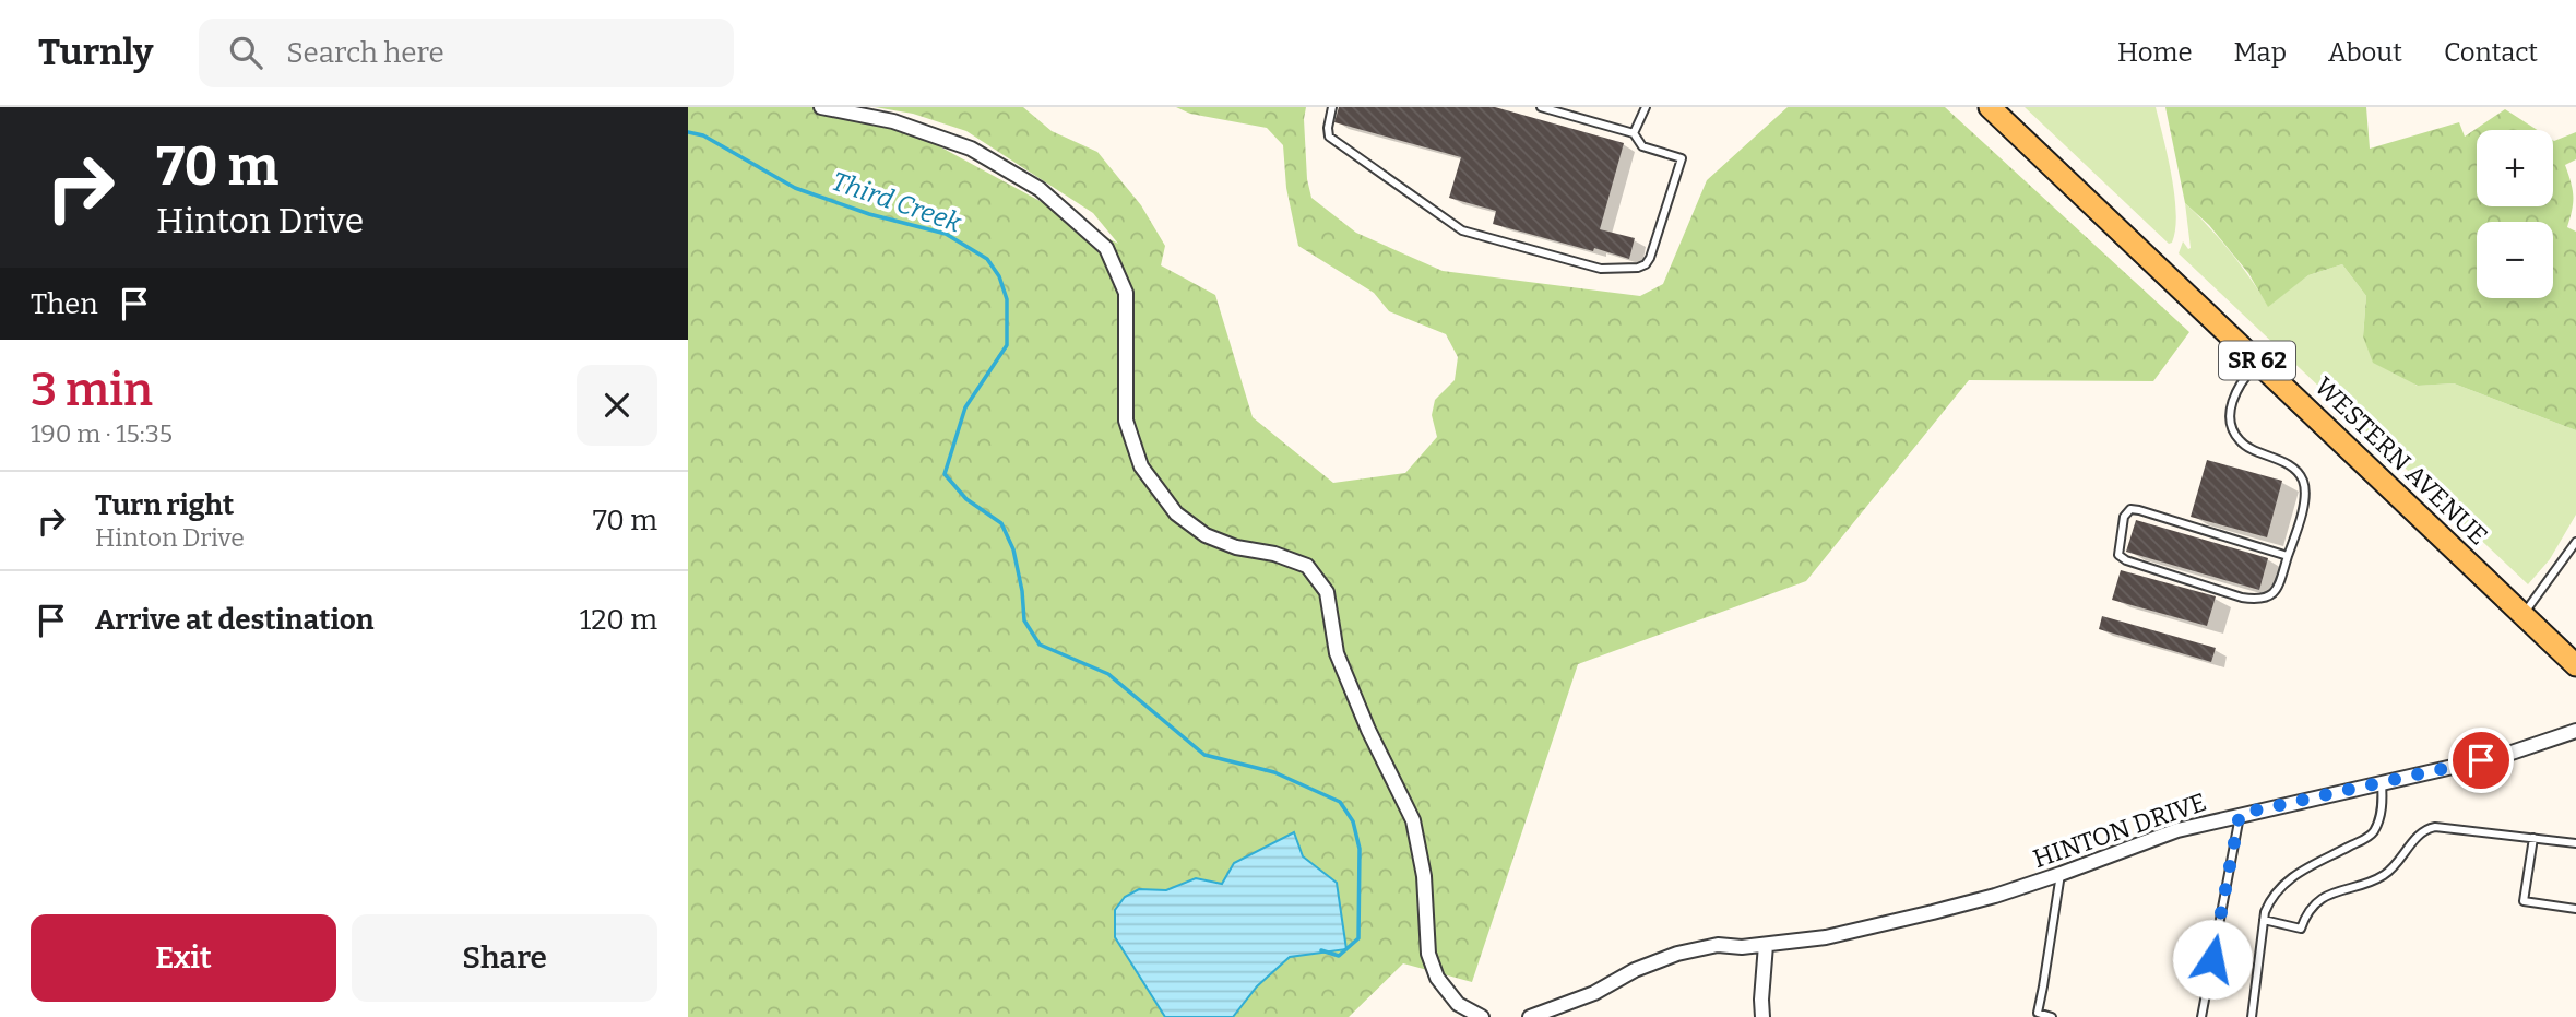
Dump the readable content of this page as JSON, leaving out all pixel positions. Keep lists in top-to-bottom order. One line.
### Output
{"streets":{"main road":["SR 62","WESTERN AVENUE"],"street":["HINTON DRIVE"]},"water":["Third Creek"],"page":{"header":"Turnly","search":"Search here","nav":["Home","Map","About","Contact"],"turn":["70 m","Hinton Drive"],"map_buttons":["+","−"],"then":"Then","heading":["3 min","190 m · 15:35"],"list":[{"name":"Turn right","note":"Hinton Drive","value":"70 m"},{"name":"Arrive at destination","value":"120 m"}],"buttons":["Exit","Share"]}}
